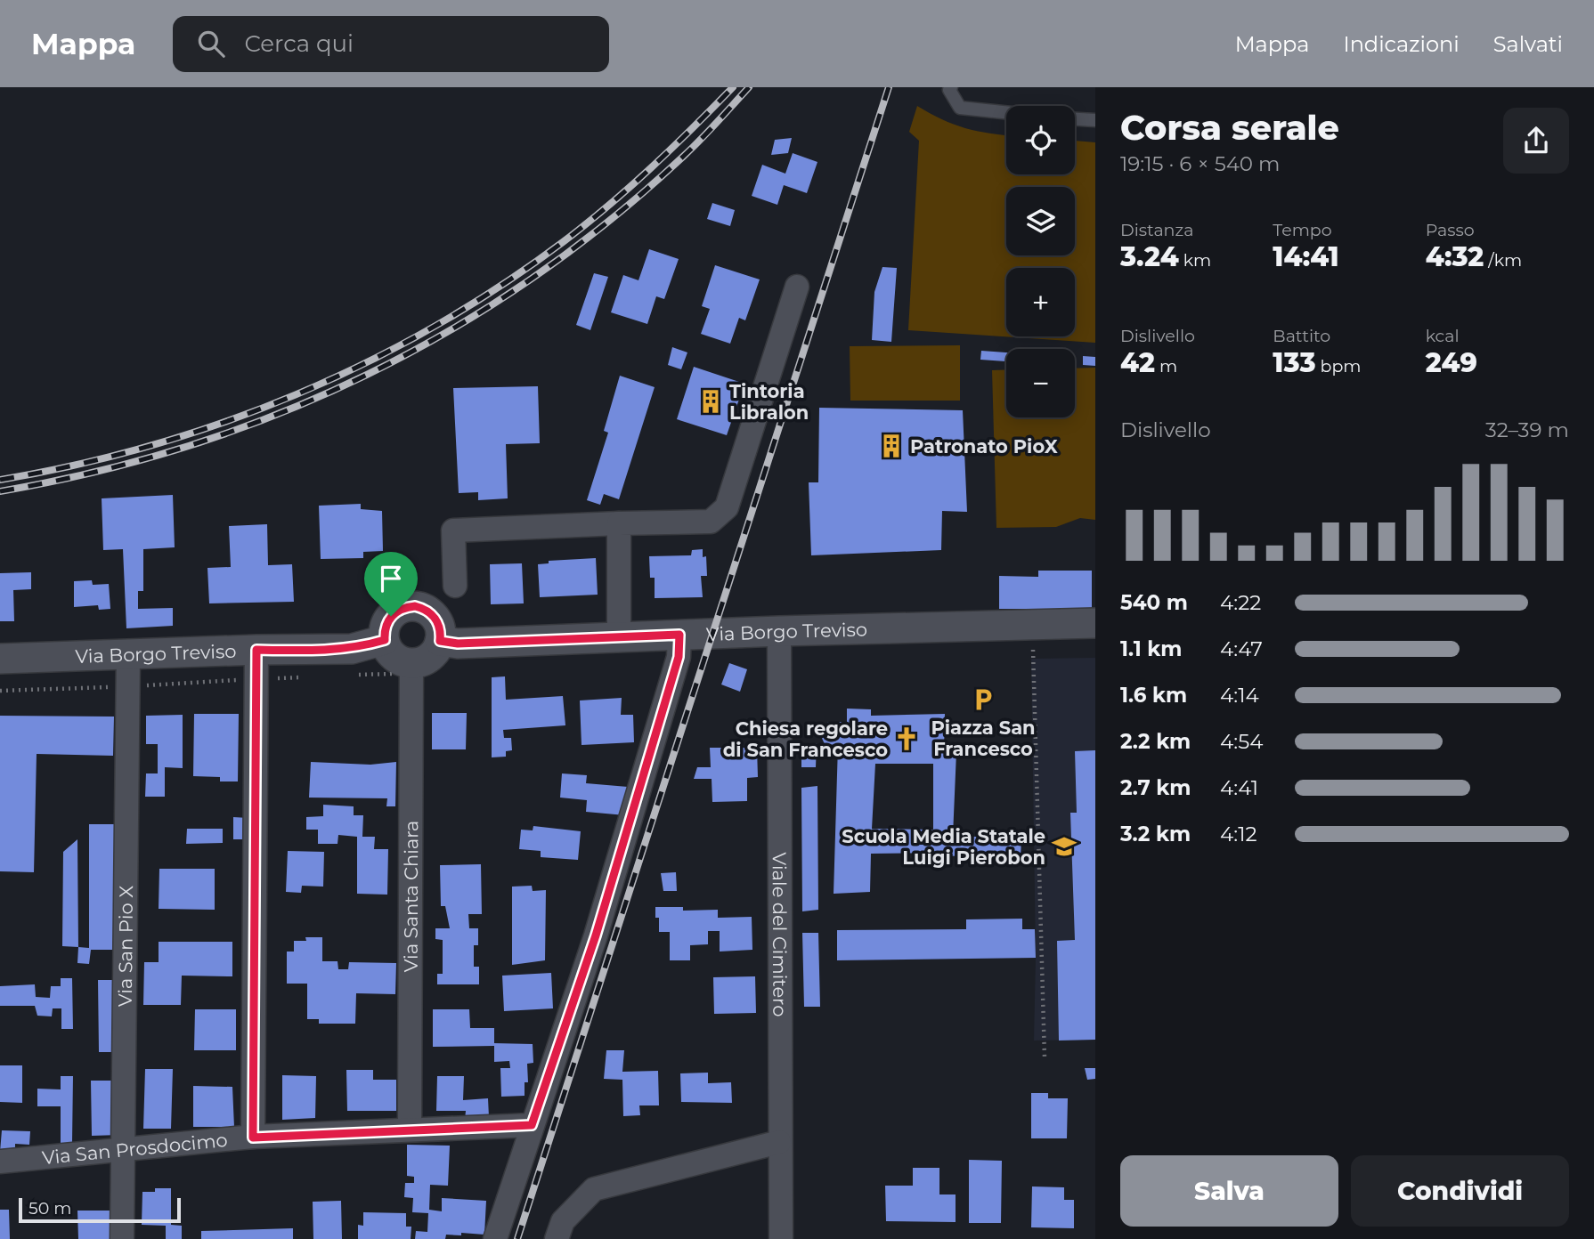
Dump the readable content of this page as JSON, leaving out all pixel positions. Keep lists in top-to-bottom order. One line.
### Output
{"streets":{"street":["Via Borgo Treviso","Via Santa Chiara","Viale del Cimitero","Via San Pio X","Via San Prosdocimo"]},"crossings":[["Via Borgo Treviso","Via Santa Chiara"],["Via Borgo Treviso","Viale del Cimitero"],["Via Borgo Treviso","Via San Pio X"],["Via Santa Chiara","Via San Prosdocimo"],["Via San Pio X","Via San Prosdocimo"]],"places":{"building":["Tintoria Libralon","Patronato PioX"],"parking":["Piazza San Francesco"],"church":["Chiesa regolare di San Francesco"],"school or university":["Scuola Media Statale Luigi Pierobon"]},"scale_bar":"50 m","page":{"header":"Mappa","search":"Cerca qui","nav":["Mappa","Indicazioni","Salvati"],"heading":["Corsa serale","19:15 · 6 × 540 m"],"map_buttons":["+","−"],"stats":[["Distanza","3.24 km"],["Tempo","14:41"],["Passo","4:32 /km"],["Dislivello","42 m"],["Battito","133 bpm"],["kcal","249"]],"chart":["Dislivello","32–39 m"],"list":[{"name":"540 m","note":"4:22"},{"name":"1.1 km","note":"4:47"},{"name":"1.6 km","note":"4:14"},{"name":"2.2 km","note":"4:54"},{"name":"2.7 km","note":"4:41"},{"name":"3.2 km","note":"4:12"}],"buttons":["Salva","Condividi"],"scale":"50 m"}}
